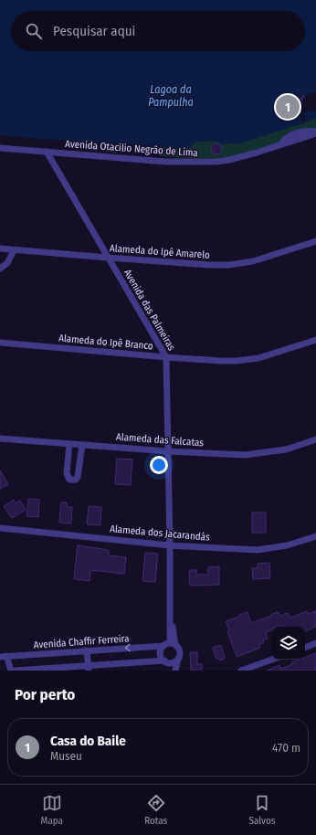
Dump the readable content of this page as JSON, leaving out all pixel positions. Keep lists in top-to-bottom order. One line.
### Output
{"streets":{"street":["Avenida Otacílio Negrão de Lima","Alameda do Ipê Amarelo","Avenida das Palmeiras","Alameda do Ipê Branco","Alameda das Falcatas","Alameda dos Jacarandás","Avenida Chaffir Ferreira"]},"crossings":[["Avenida Otacílio Negrão de Lima","Avenida das Palmeiras"],["Alameda do Ipê Amarelo","Avenida das Palmeiras"],["Avenida das Palmeiras","Alameda do Ipê Branco"],["Avenida das Palmeiras","Alameda das Falcatas"],["Avenida das Palmeiras","Alameda dos Jacarandás"],["Avenida das Palmeiras","Avenida Chaffir Ferreira"]],"water":["Lagoa da Pampulha"],"page":{"search":"Pesquisar aqui","pins":"1","heading":"Por perto","list":[{"mark":"1","name":"Casa do Baile","note":"Museu","value":"470 m"}],"nav":["Mapa","Rotas","Salvos"]}}
